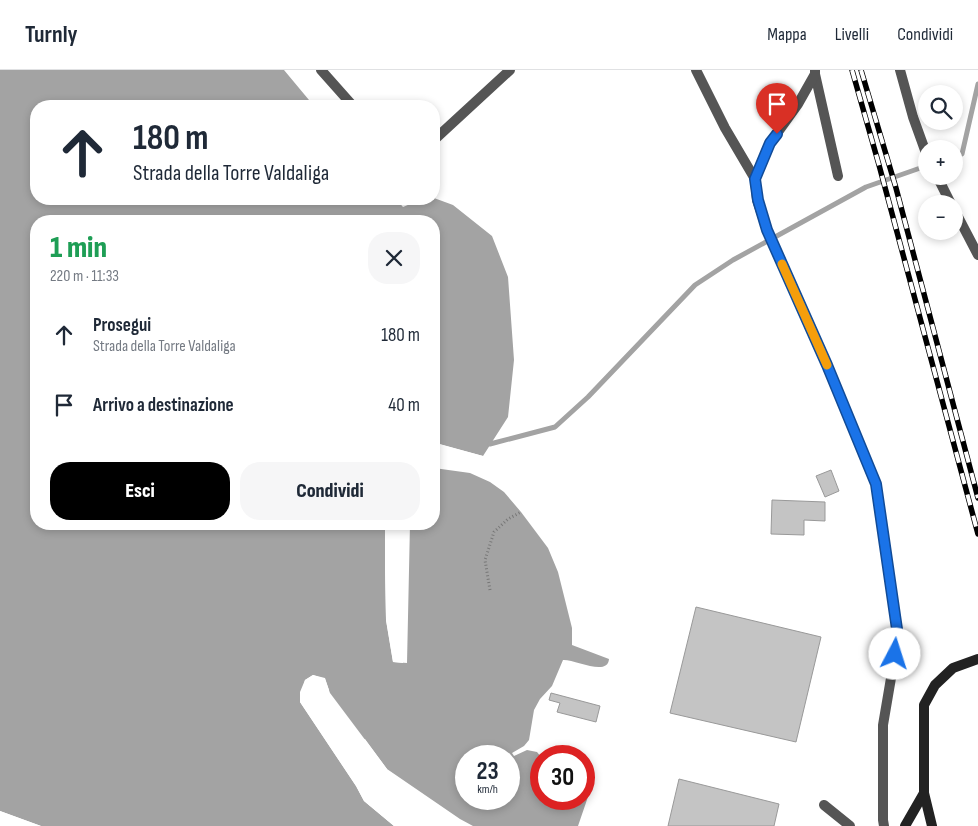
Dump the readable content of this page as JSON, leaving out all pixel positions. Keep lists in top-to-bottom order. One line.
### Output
{"page":{"header":"Turnly","nav":["Mappa","Livelli","Condividi"],"map_buttons":["+","−"],"turn":["180 m","Strada della Torre Valdaliga"],"heading":["1 min","220 m · 11:33"],"list":[{"name":"Prosegui","note":"Strada della Torre Valdaliga","value":"180 m"},{"name":"Arrivo a destinazione","value":"40 m"}],"buttons":["Esci","Condividi"],"speed":"23 km/h","limit":"30"}}
